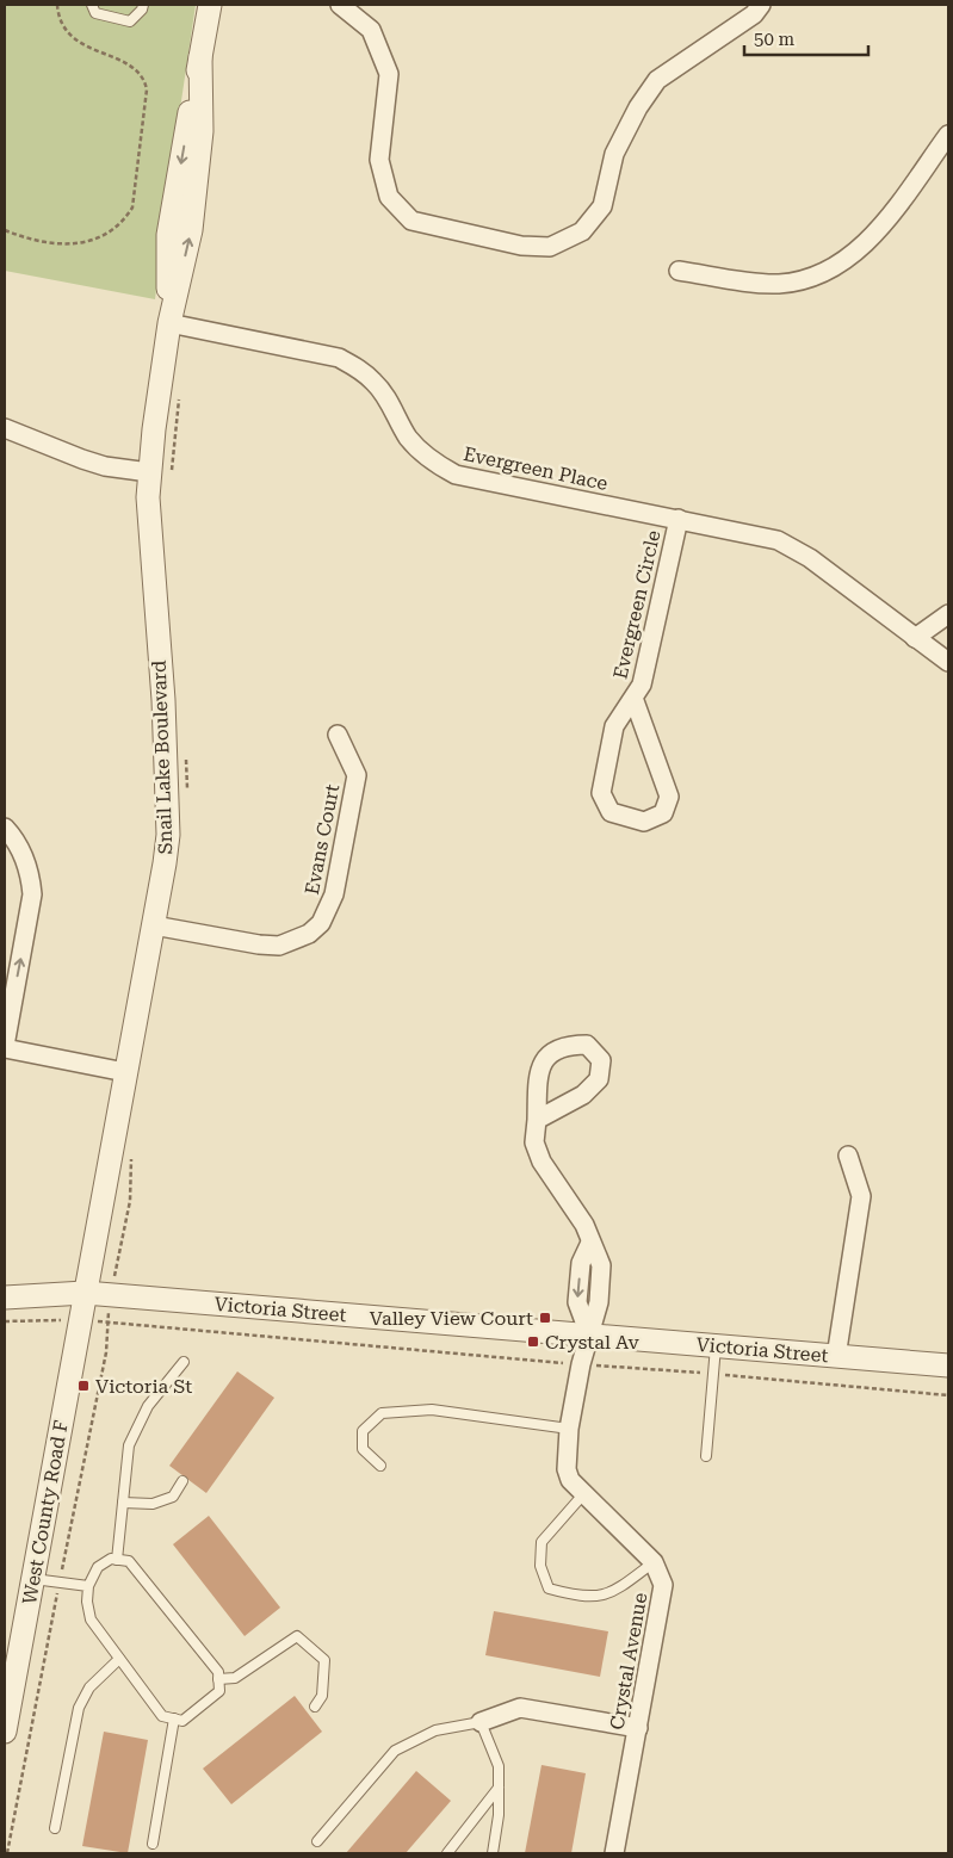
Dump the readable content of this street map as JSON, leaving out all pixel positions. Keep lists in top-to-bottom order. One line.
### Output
{"streets":{"street":["Evergreen Place","Evergreen Circle","Snail Lake Boulevard","Evans Court","Victoria Street","West County Road F","Crystal Avenue"]},"crossings":[["Evergreen Place","Evergreen Circle"],["Evergreen Place","Snail Lake Boulevard"],["Snail Lake Boulevard","Evans Court"],["Snail Lake Boulevard","Victoria Street"],["Snail Lake Boulevard","West County Road F"],["Victoria Street","West County Road F"],["Victoria Street","Crystal Avenue"]],"places":{"transit":["Valley View Court","Crystal Av","Victoria St"]},"scale_bar":"50 m"}
